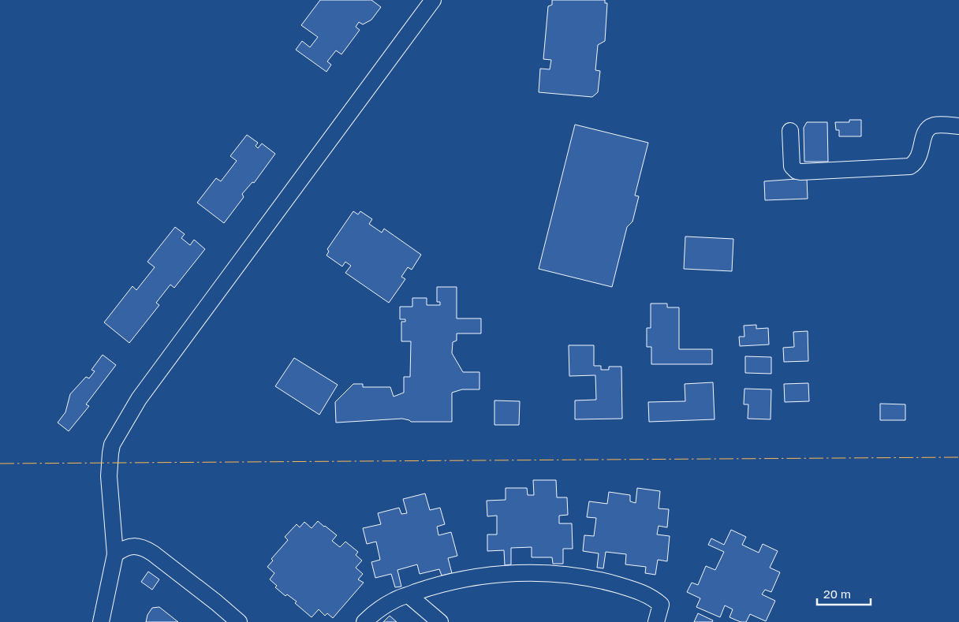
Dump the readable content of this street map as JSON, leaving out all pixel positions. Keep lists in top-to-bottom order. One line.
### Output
{"scale_bar":"20 m"}
